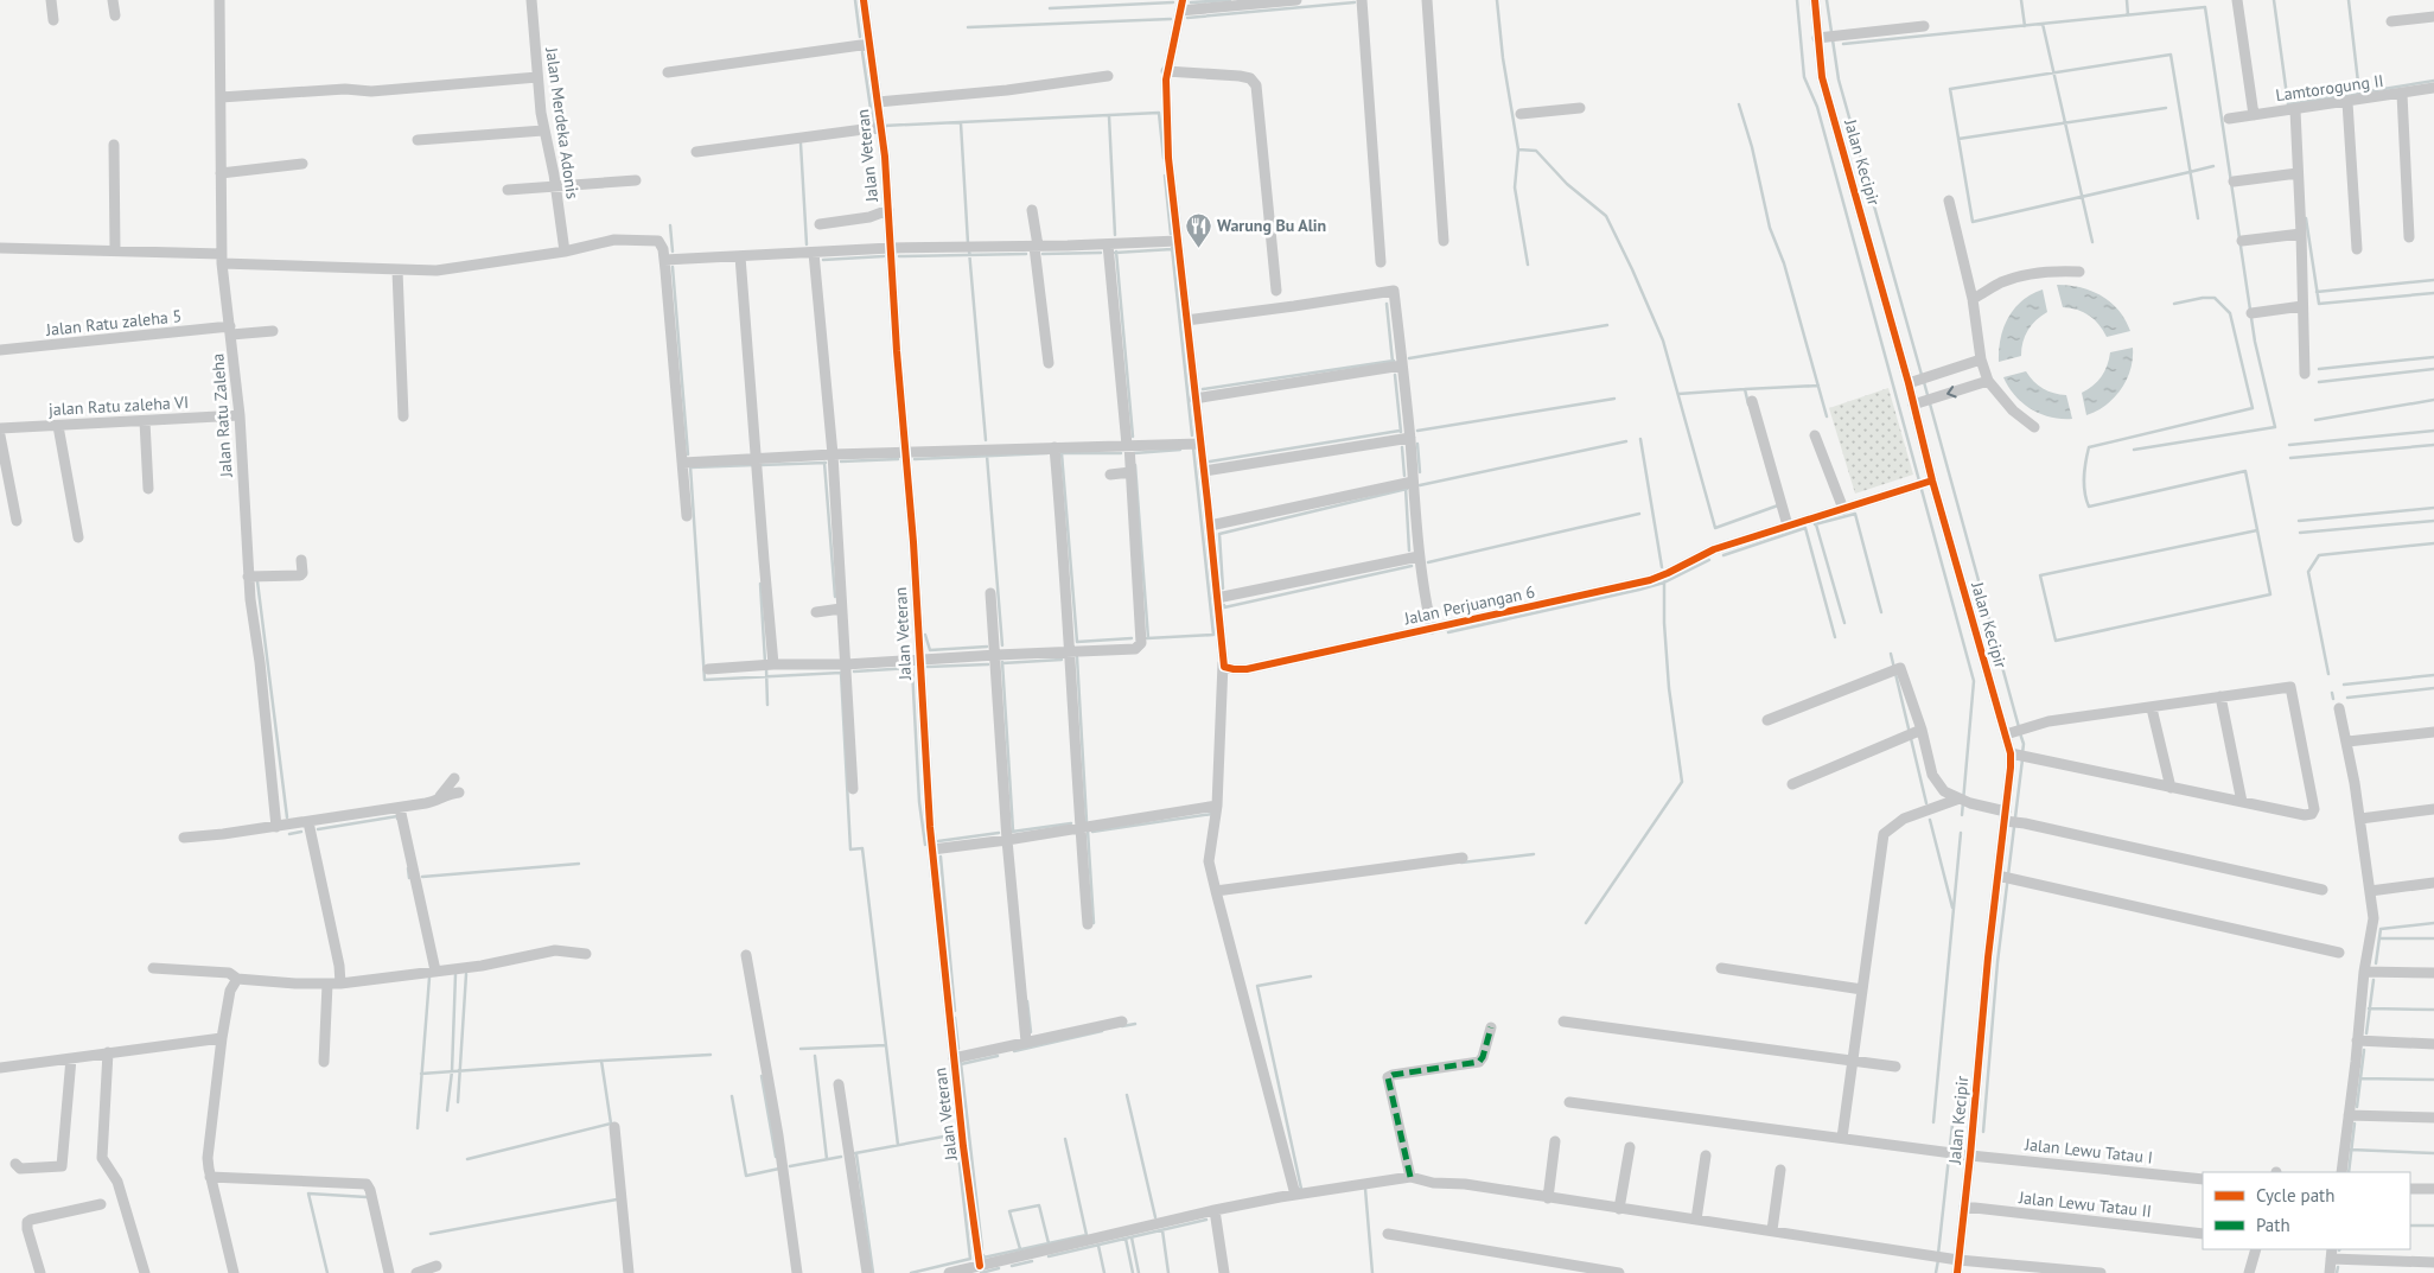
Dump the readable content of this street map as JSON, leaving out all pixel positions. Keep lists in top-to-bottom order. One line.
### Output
{"streets":{"street":["Lamtorogung II","Jalan Merdeka Adonis","Jalan Veteran","Jalan Kecipir","Jalan Ratu zaleha 5","jalan Ratu zaleha VI","Jalan Ratu Zaleha","Jalan Perjuangan 6","Jalan Lewu Tatau I","Jalan Lewu Tatau II"]},"crossings":[["Jalan Kecipir","Jalan Perjuangan 6"],["Jalan Kecipir","Jalan Lewu Tatau I"],["Jalan Kecipir","Jalan Lewu Tatau II"],["Jalan Ratu zaleha 5","Jalan Ratu Zaleha"],["jalan Ratu zaleha VI","Jalan Ratu Zaleha"]],"places":{"restaurant":["Warung Bu Alin"]},"legend":["Cycle path","Path"]}
